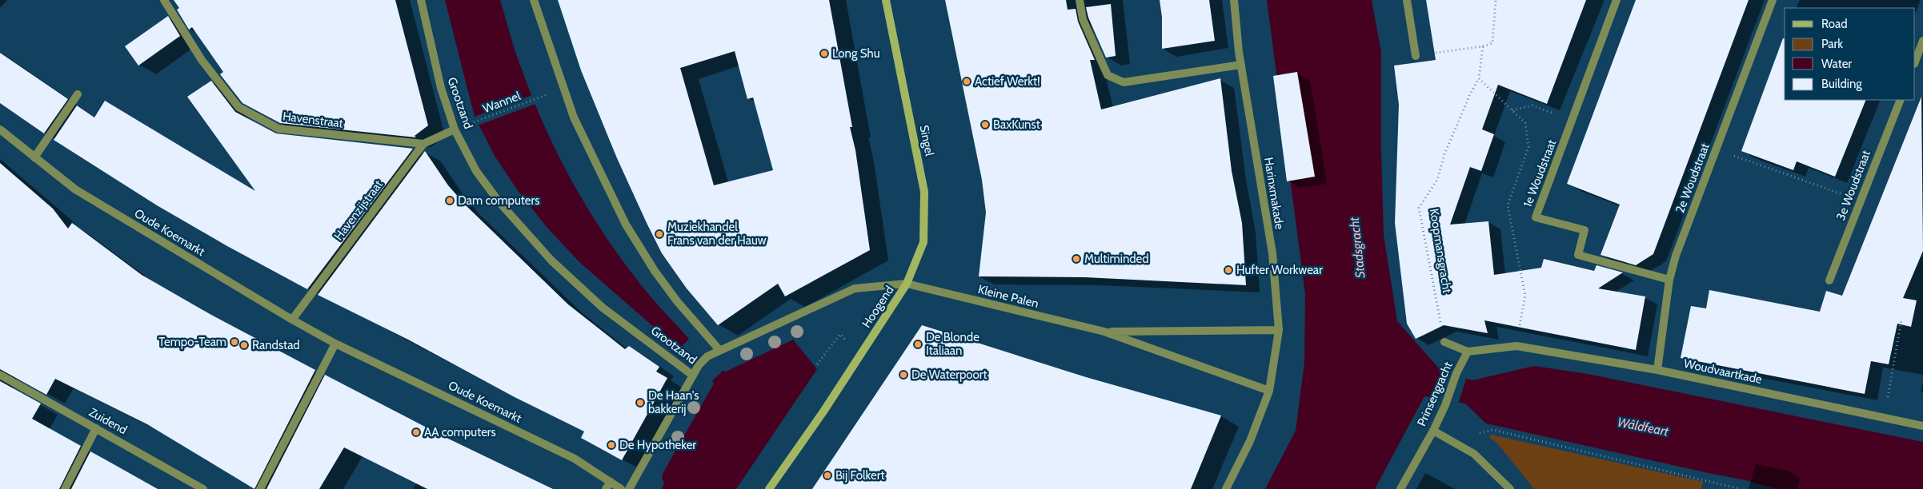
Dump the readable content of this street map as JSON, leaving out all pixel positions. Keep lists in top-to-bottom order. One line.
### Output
{"streets":{"main road":["Singel","Hoogend"],"street":["Grootzand","Havenstraat","1e Woudstraat","2e Woudstraat","3e Woudstraat","Harinxmakade","Havenzijstraat","Oude Koemarkt","Kleine Palen","Woudvaartkade","Prinsengracht","Zuidend"],"path":["Wannel","Koopmansgracht"]},"crossings":[["Grootzand","Havenzijstraat"],["Grootzand","Hoogend"],["Havenstraat","Havenzijstraat"],["Singel","Kleine Palen"],["Singel","Hoogend"],["1e Woudstraat","2e Woudstraat"],["2e Woudstraat","Woudvaartkade"],["Harinxmakade","Kleine Palen"],["Havenzijstraat","Oude Koemarkt"],["Kleine Palen","Hoogend"]],"water":["Stadsgracht","Wâldfeart"],"places":["Long Shu","Actief Werkt!","BaxKunst","Dam computers","Muziekhandel Frans van der Hauw","Multiminded","Hufter Workwear","Tempo-Team","De Blonde Italiaan","Randstad","De Waterpoort","De Haan's bakkerij","AA computers","De Hypotheker","Bij Folkert"],"legend":["Road","Park","Water","Building"]}
